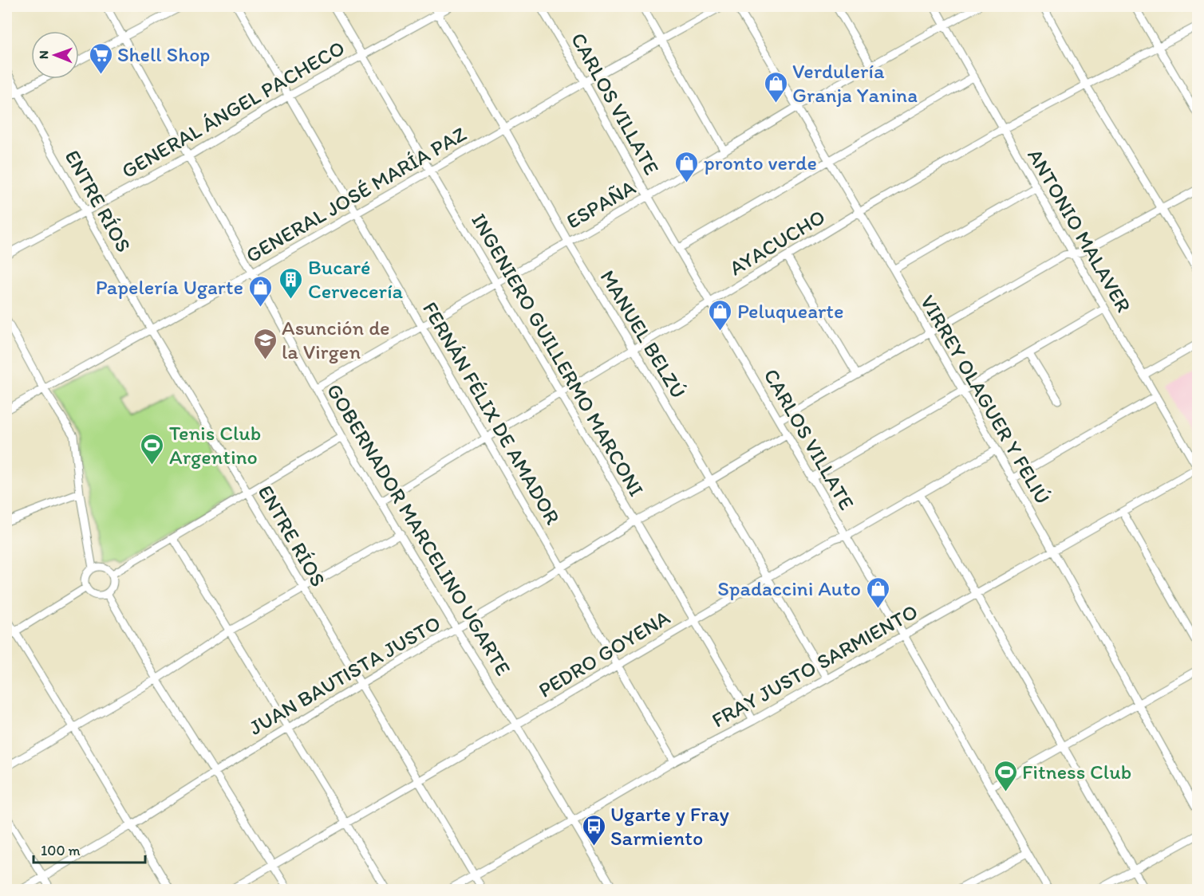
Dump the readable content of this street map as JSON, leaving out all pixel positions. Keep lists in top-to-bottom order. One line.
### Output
{"streets":{"street":["CARLOS VILLATE","GENERAL ÁNGEL PACHECO","GENERAL JOSÉ MARÍA PAZ","ENTRE RÍOS","ESPAÑA","ANTONIO MALAVER","AYACUCHO","MANUEL BELZÚ","INGENIERO GUILLERMO MARCONI","VIRREY OLAGUER Y FELIÚ","FERNÁN FÉLIX DE AMADOR","GOBERNADOR MARCELINO UGARTE","PEDRO GOYENA","FRAY JUSTO SARMIENTO","JUAN BAUTISTA JUSTO"]},"crossings":[["CARLOS VILLATE","GENERAL JOSÉ MARÍA PAZ"],["CARLOS VILLATE","ESPAÑA"],["CARLOS VILLATE","AYACUCHO"],["CARLOS VILLATE","PEDRO GOYENA"],["CARLOS VILLATE","FRAY JUSTO SARMIENTO"],["CARLOS VILLATE","JUAN BAUTISTA JUSTO"],["GENERAL ÁNGEL PACHECO","ENTRE RÍOS"],["GENERAL ÁNGEL PACHECO","MANUEL BELZÚ"],["GENERAL ÁNGEL PACHECO","INGENIERO GUILLERMO MARCONI"],["GENERAL ÁNGEL PACHECO","FERNÁN FÉLIX DE AMADOR"],["GENERAL ÁNGEL PACHECO","GOBERNADOR MARCELINO UGARTE"],["GENERAL JOSÉ MARÍA PAZ","ENTRE RÍOS"],["GENERAL JOSÉ MARÍA PAZ","MANUEL BELZÚ"],["GENERAL JOSÉ MARÍA PAZ","INGENIERO GUILLERMO MARCONI"],["GENERAL JOSÉ MARÍA PAZ","FERNÁN FÉLIX DE AMADOR"],["GENERAL JOSÉ MARÍA PAZ","GOBERNADOR MARCELINO UGARTE"],["ENTRE RÍOS","PEDRO GOYENA"],["ENTRE RÍOS","FRAY JUSTO SARMIENTO"],["ENTRE RÍOS","JUAN BAUTISTA JUSTO"],["ESPAÑA","ANTONIO MALAVER"],["ESPAÑA","MANUEL BELZÚ"],["ESPAÑA","INGENIERO GUILLERMO MARCONI"],["ESPAÑA","VIRREY OLAGUER Y FELIÚ"],["ESPAÑA","FERNÁN FÉLIX DE AMADOR"],["ESPAÑA","GOBERNADOR MARCELINO UGARTE"],["ANTONIO MALAVER","AYACUCHO"],["ANTONIO MALAVER","FRAY JUSTO SARMIENTO"],["AYACUCHO","MANUEL BELZÚ"],["AYACUCHO","INGENIERO GUILLERMO MARCONI"],["AYACUCHO","VIRREY OLAGUER Y FELIÚ"],["AYACUCHO","FERNÁN FÉLIX DE AMADOR"],["AYACUCHO","GOBERNADOR MARCELINO UGARTE"],["MANUEL BELZÚ","PEDRO GOYENA"],["MANUEL BELZÚ","FRAY JUSTO SARMIENTO"],["MANUEL BELZÚ","JUAN BAUTISTA JUSTO"],["INGENIERO GUILLERMO MARCONI","PEDRO GOYENA"],["INGENIERO GUILLERMO MARCONI","FRAY JUSTO SARMIENTO"],["INGENIERO GUILLERMO MARCONI","JUAN BAUTISTA JUSTO"],["VIRREY OLAGUER Y FELIÚ","PEDRO GOYENA"],["VIRREY OLAGUER Y FELIÚ","FRAY JUSTO SARMIENTO"],["FERNÁN FÉLIX DE AMADOR","PEDRO GOYENA"],["FERNÁN FÉLIX DE AMADOR","FRAY JUSTO SARMIENTO"],["FERNÁN FÉLIX DE AMADOR","JUAN BAUTISTA JUSTO"],["GOBERNADOR MARCELINO UGARTE","PEDRO GOYENA"],["GOBERNADOR MARCELINO UGARTE","FRAY JUSTO SARMIENTO"],["GOBERNADOR MARCELINO UGARTE","JUAN BAUTISTA JUSTO"]],"places":{"supermarket":["Shell Shop"],"shop":["Verdulería Granja Yanina","pronto verde","Papelería Ugarte","Peluquearte","Spadaccini Auto"],"building":["Bucaré Cervecería"],"school or university":["Asunción de la Virgen"],"sports":["Tenis Club Argentino","Fitness Club"],"bus stop":["Ugarte y Fray Sarmiento"]},"scale_bar":"100 m","north":"left"}
